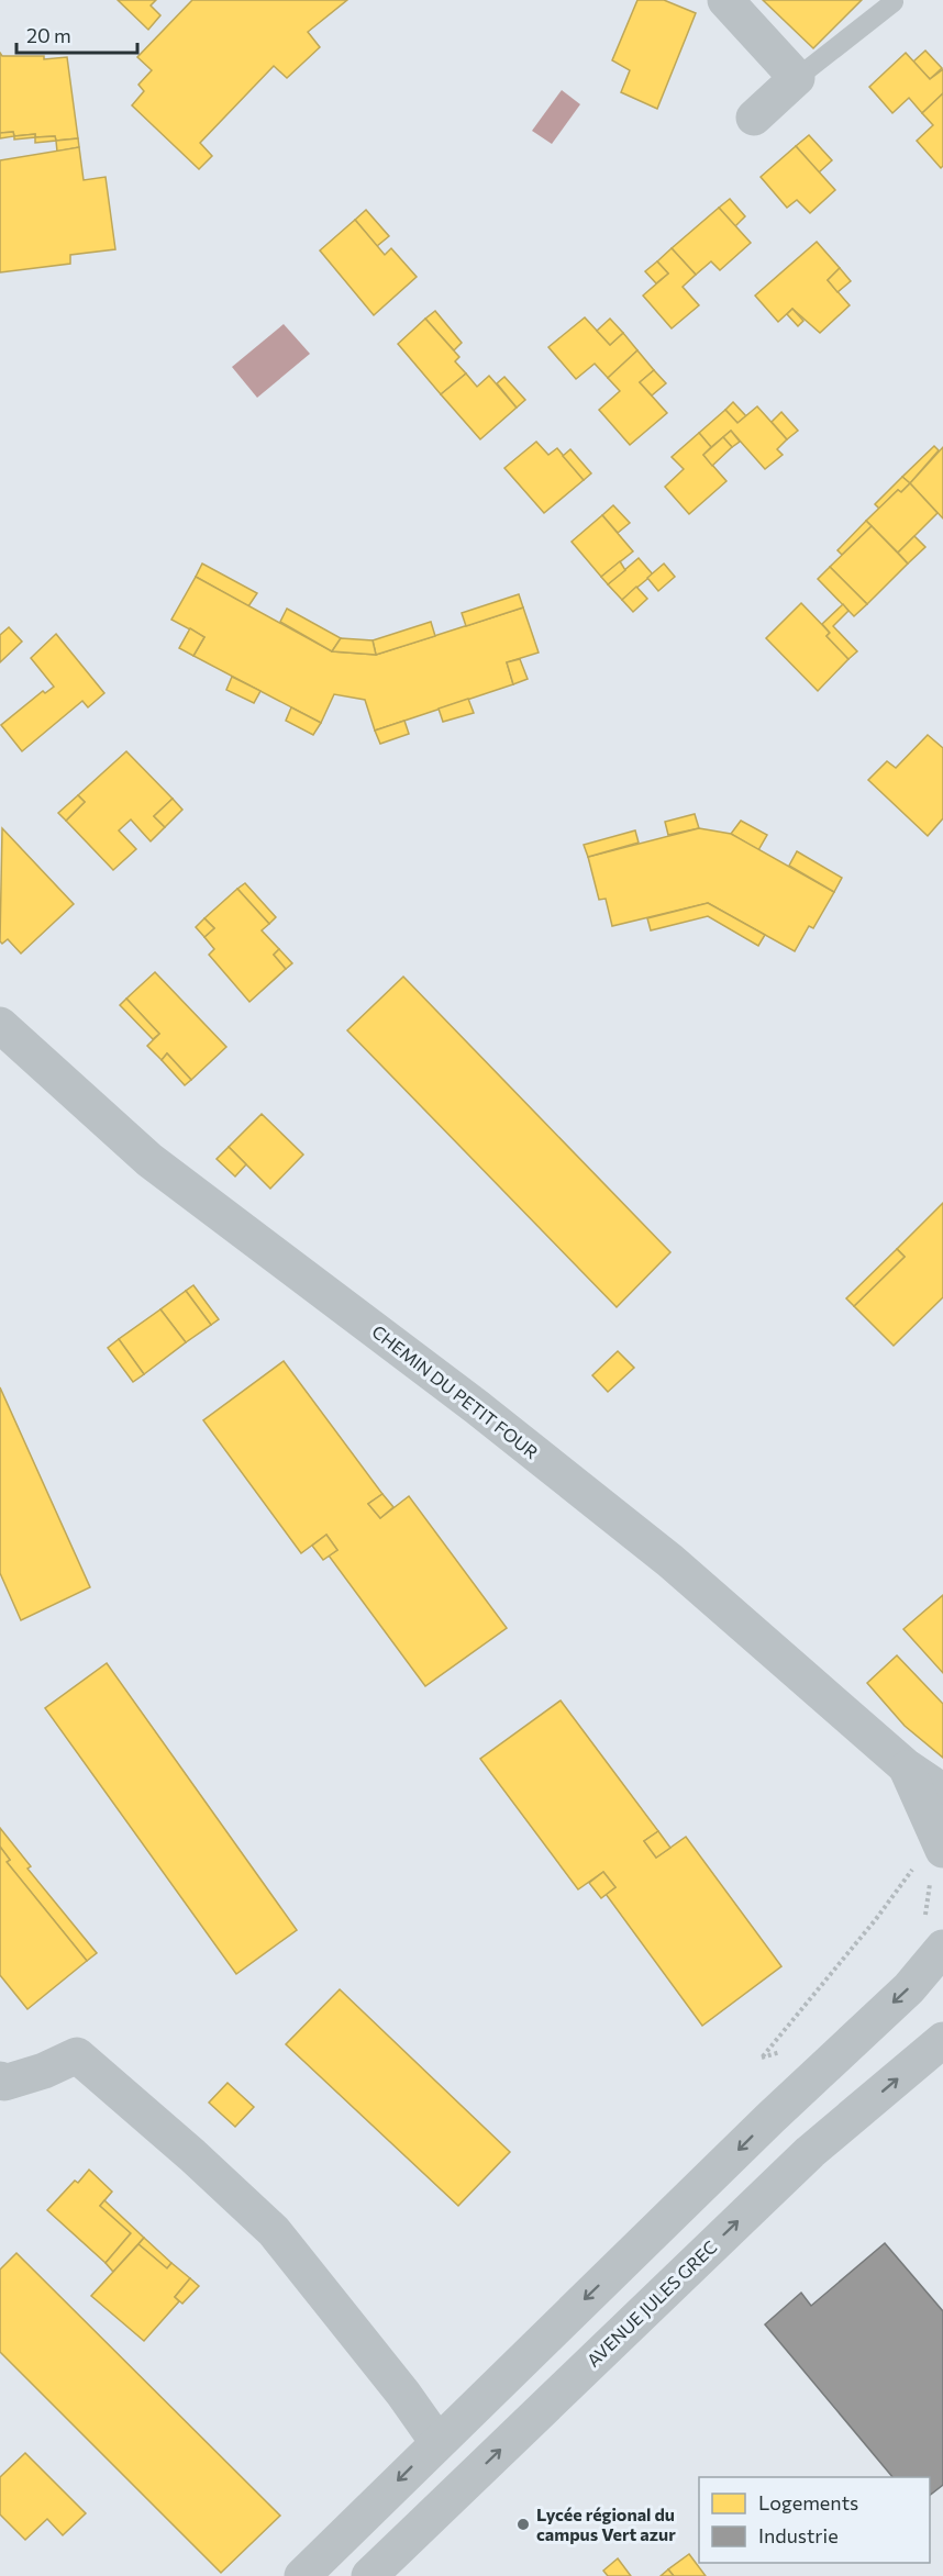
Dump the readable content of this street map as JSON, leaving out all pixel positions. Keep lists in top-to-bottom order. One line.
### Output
{"streets":{"street":["CHEMIN DU PETIT FOUR","AVENUE JULES GREC"]},"places":["Lycée régional du campus Vert azur"],"legend":["Logements","Industrie"],"scale_bar":"20 m"}
